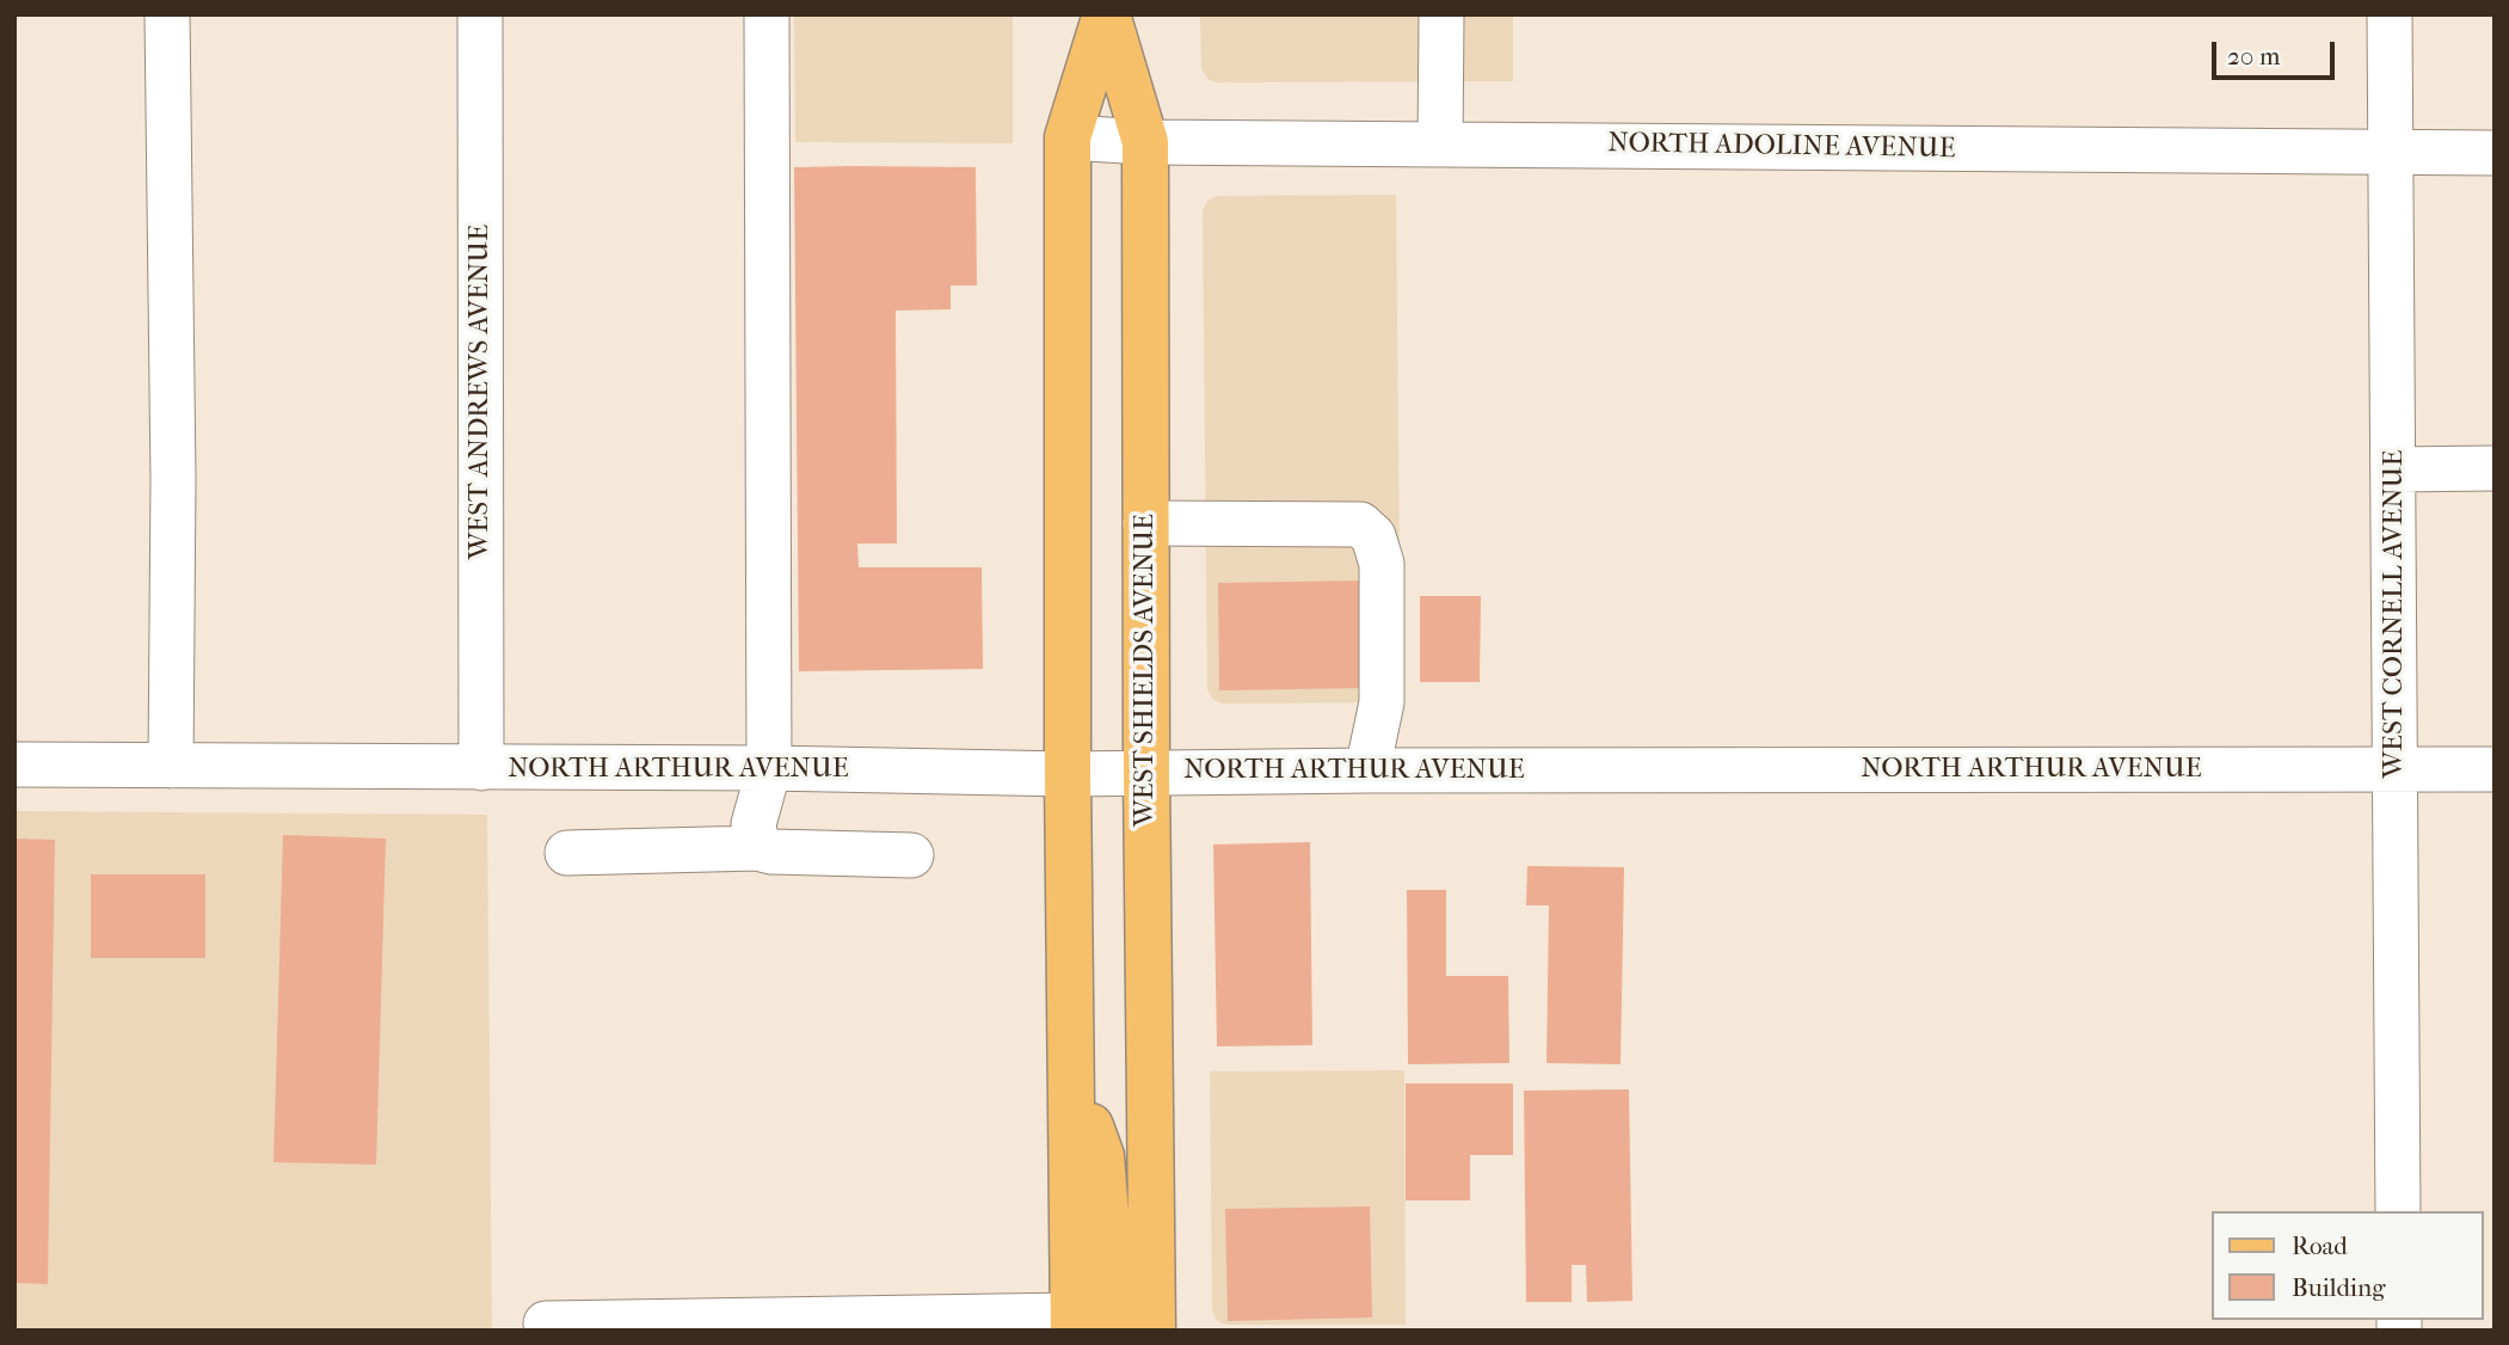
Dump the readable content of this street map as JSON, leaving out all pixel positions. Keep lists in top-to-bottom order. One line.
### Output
{"streets":{"main road":["WEST SHIELDS AVENUE"],"street":["NORTH ADOLINE AVENUE","WEST ANDREWS AVENUE","WEST CORNELL AVENUE","NORTH ARTHUR AVENUE"]},"crossings":[["NORTH ADOLINE AVENUE","WEST CORNELL AVENUE"],["NORTH ADOLINE AVENUE","WEST SHIELDS AVENUE"],["WEST ANDREWS AVENUE","NORTH ARTHUR AVENUE"],["WEST CORNELL AVENUE","NORTH ARTHUR AVENUE"],["WEST SHIELDS AVENUE","NORTH ARTHUR AVENUE"]],"legend":["Road","Building"],"scale_bar":"20 m"}
